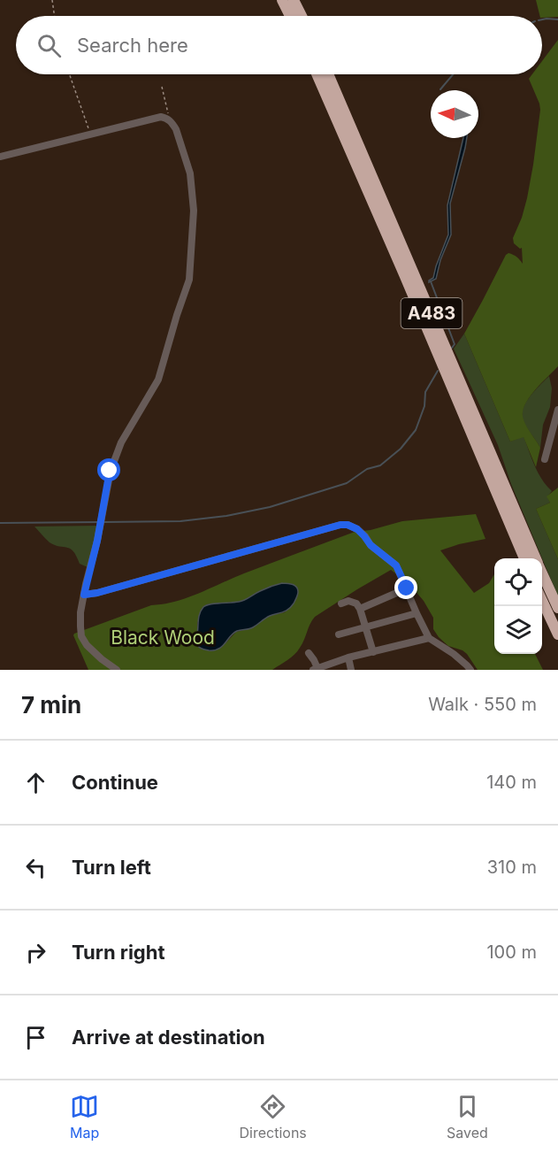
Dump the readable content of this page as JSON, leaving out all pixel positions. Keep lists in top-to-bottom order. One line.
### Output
{"streets":{"highway":["A483"]},"parks":["Black Wood"],"north":"left","page":{"search":"Search here","heading":["7 min","Walk · 550 m"],"list":[["Continue","140 m"],["Turn left","310 m"],["Turn right","100 m"],"Arrive at destination"],"nav":["Map","Directions","Saved"]}}
